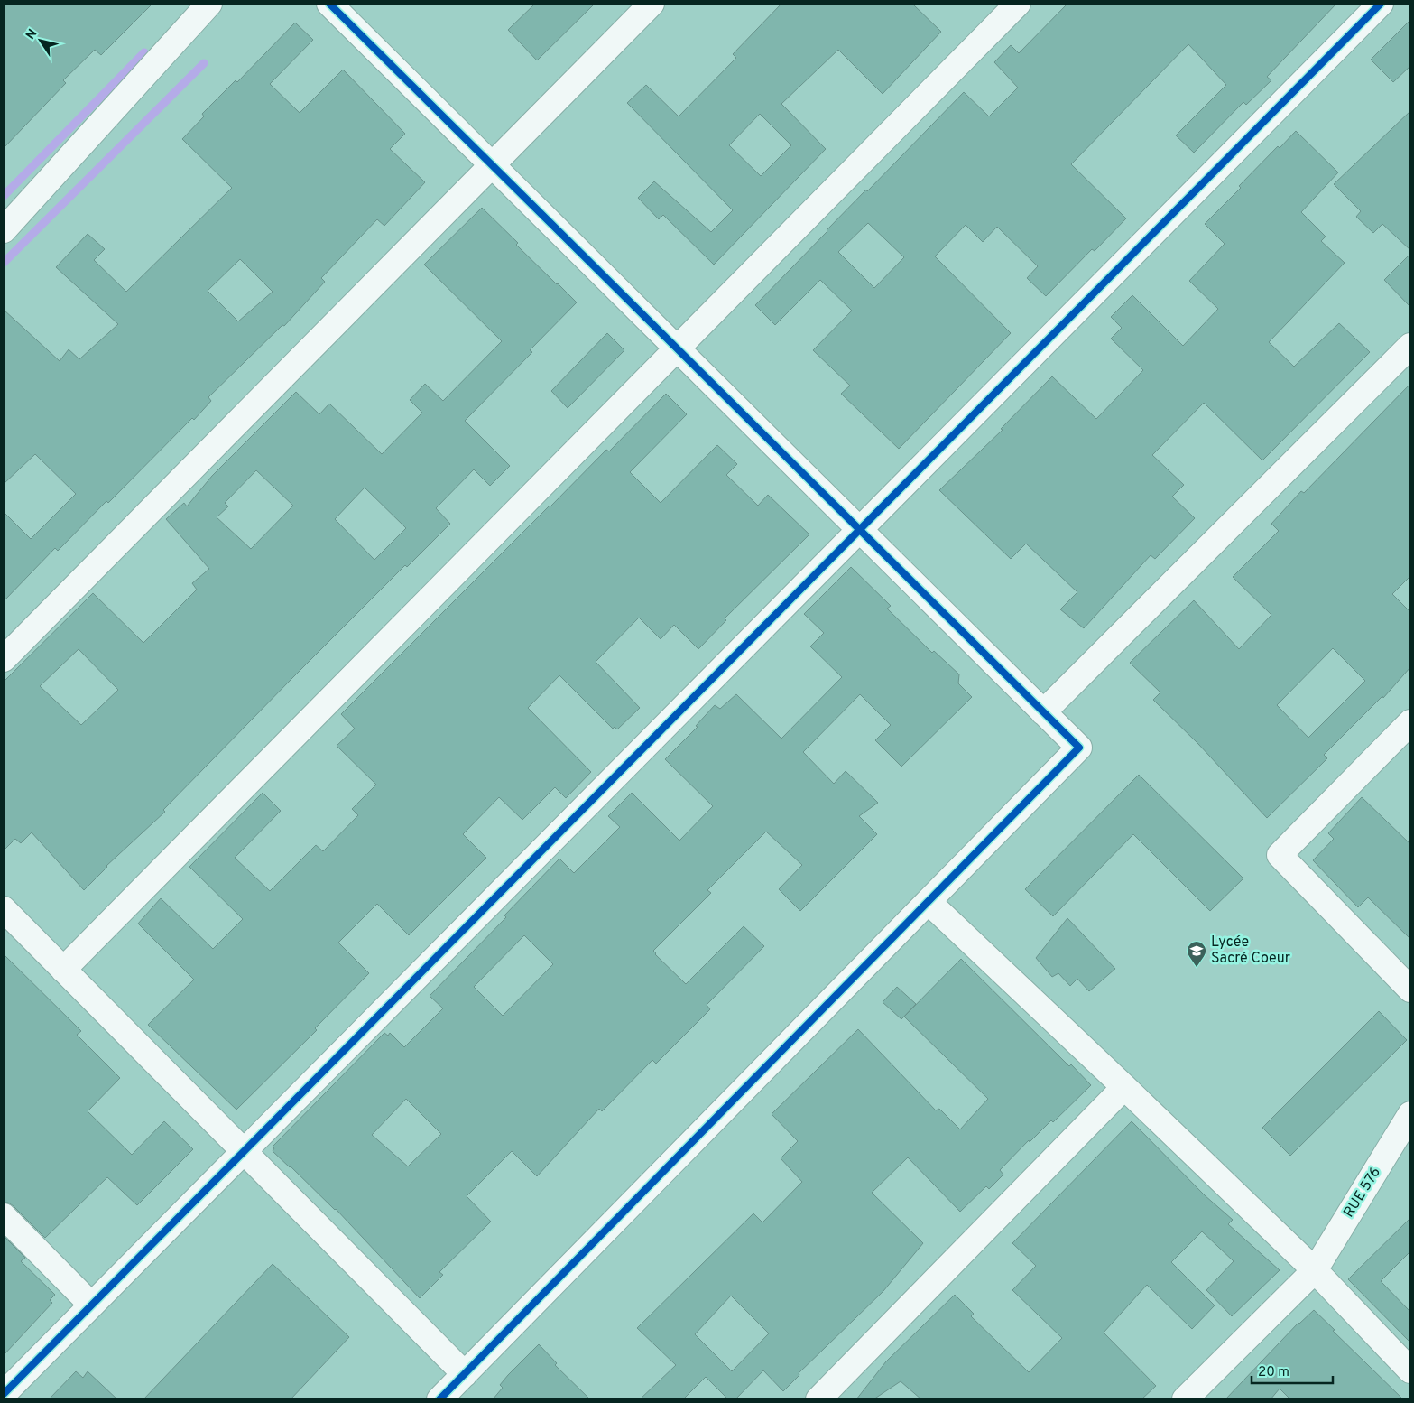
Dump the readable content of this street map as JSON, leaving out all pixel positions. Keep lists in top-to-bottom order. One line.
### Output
{"streets":{"street":["RUE 576"]},"places":{"school or university":["Lycée Sacré Coeur"]},"scale_bar":"20 m","north":"top left"}
